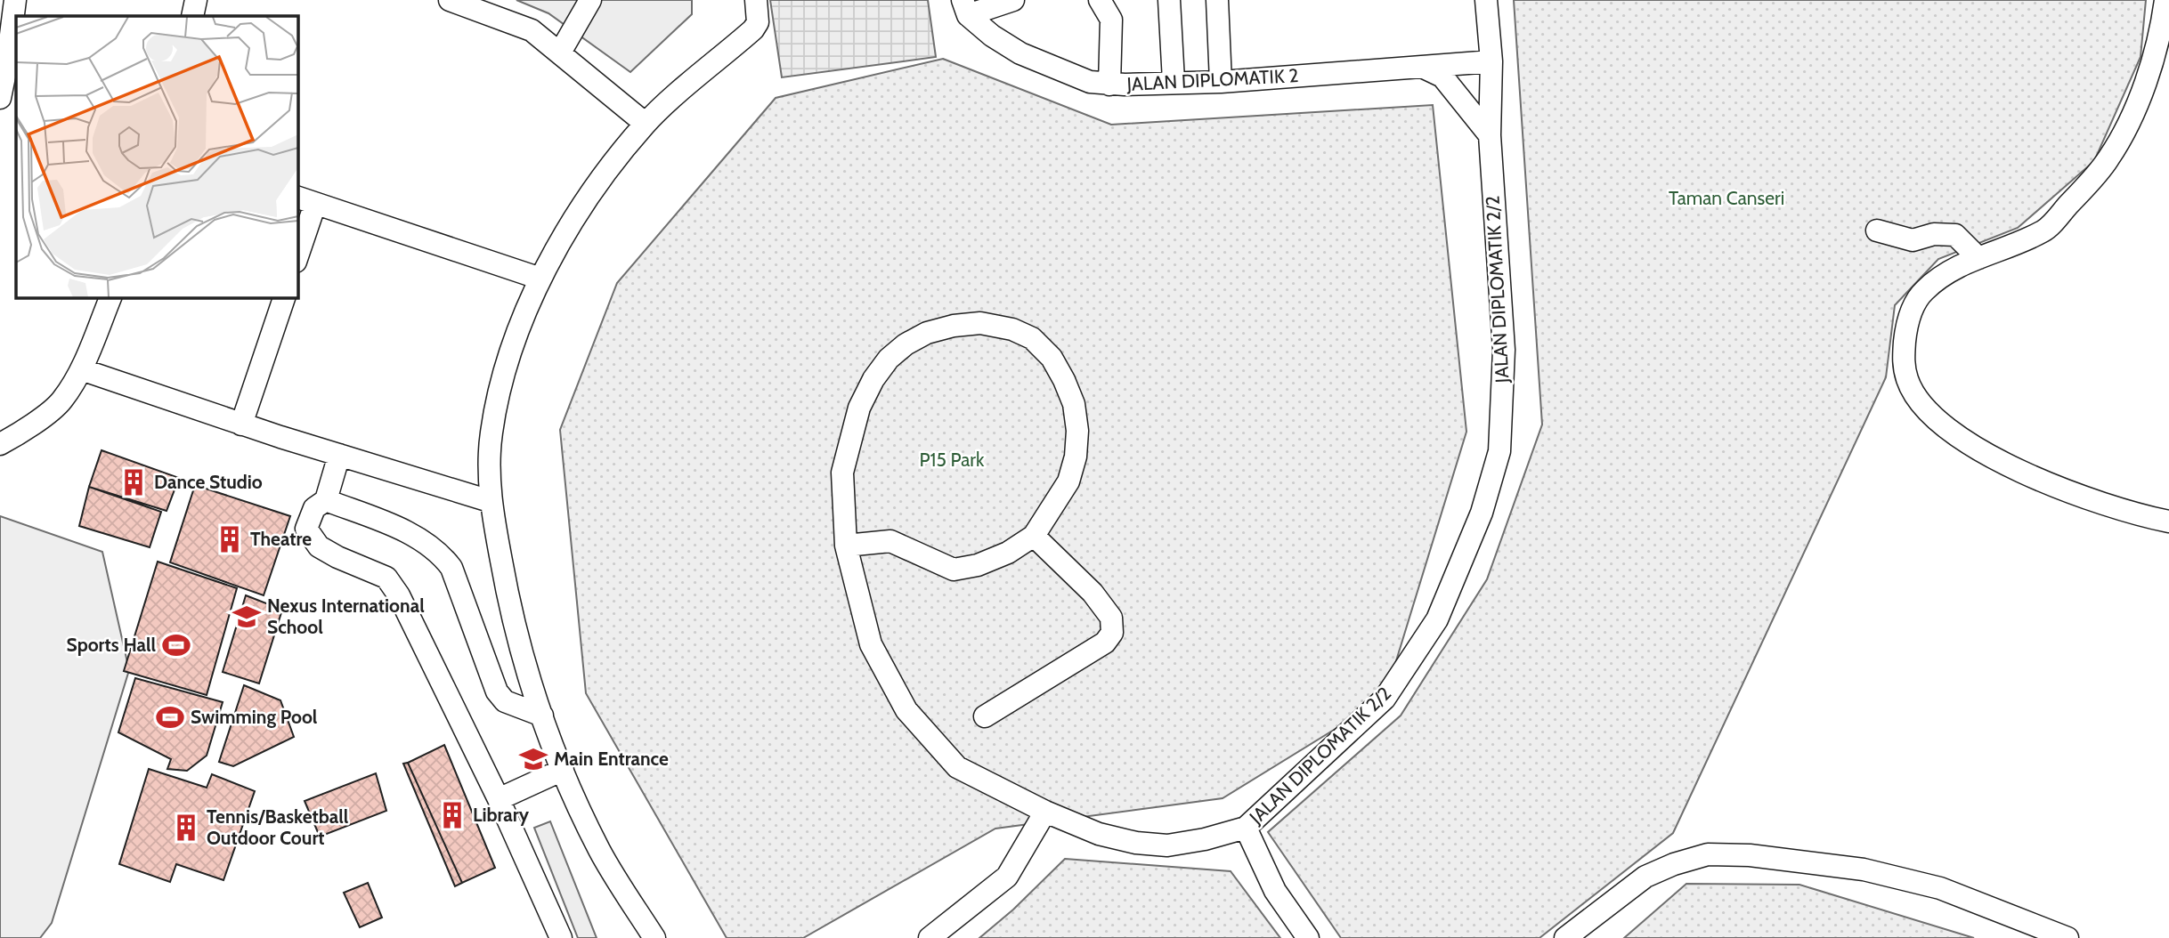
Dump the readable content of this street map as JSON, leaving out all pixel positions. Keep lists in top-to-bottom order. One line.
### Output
{"streets":{"street":["JALAN DIPLOMATIK 2","JALAN DIPLOMATIK 2/2"]},"crossings":[["JALAN DIPLOMATIK 2","JALAN DIPLOMATIK 2/2"]],"parks":["Taman Canseri","P15 Park"],"places":{"building":["Dance Studio","Theatre","Library","Tennis/Basketball Outdoor Court"],"school or university":["Nexus International School","Main Entrance"],"sports":["Sports Hall","Swimming Pool"]}}
